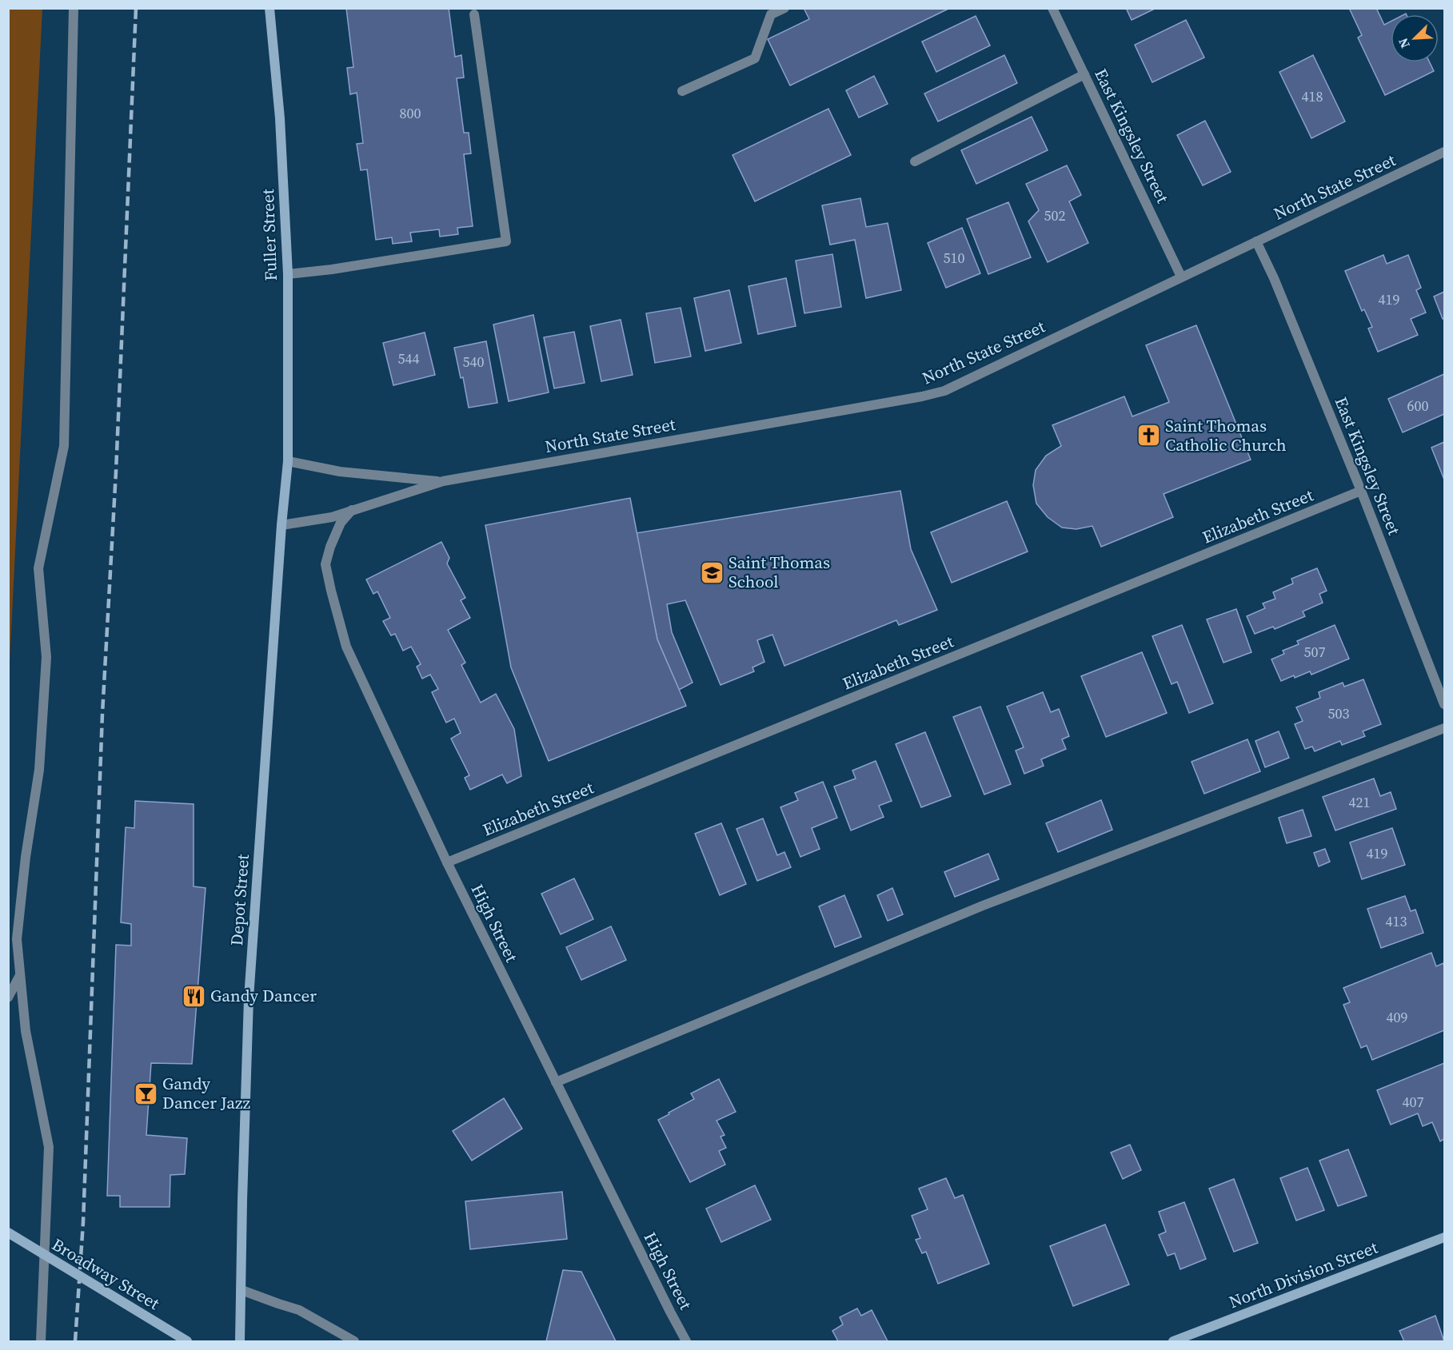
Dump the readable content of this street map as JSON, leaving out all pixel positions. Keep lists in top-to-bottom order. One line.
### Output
{"streets":{"main road":["Fuller Street","Depot Street","Broadway Street","North Division Street"],"street":["East Kingsley Street","North State Street","Elizabeth Street","High Street"]},"crossings":[["East Kingsley Street","North State Street"],["East Kingsley Street","Elizabeth Street"],["Fuller Street","Depot Street"],["Elizabeth Street","High Street"]],"places":{"church":["Saint Thomas Catholic Church"],"school or university":["Saint Thomas School"],"restaurant":["Gandy Dancer"],"bar":["Gandy Dancer Jazz"]},"house_numbers":["418","800","502","510","419","544","540","600","507","503","421","419","413","409","407"],"north":"bottom left"}
